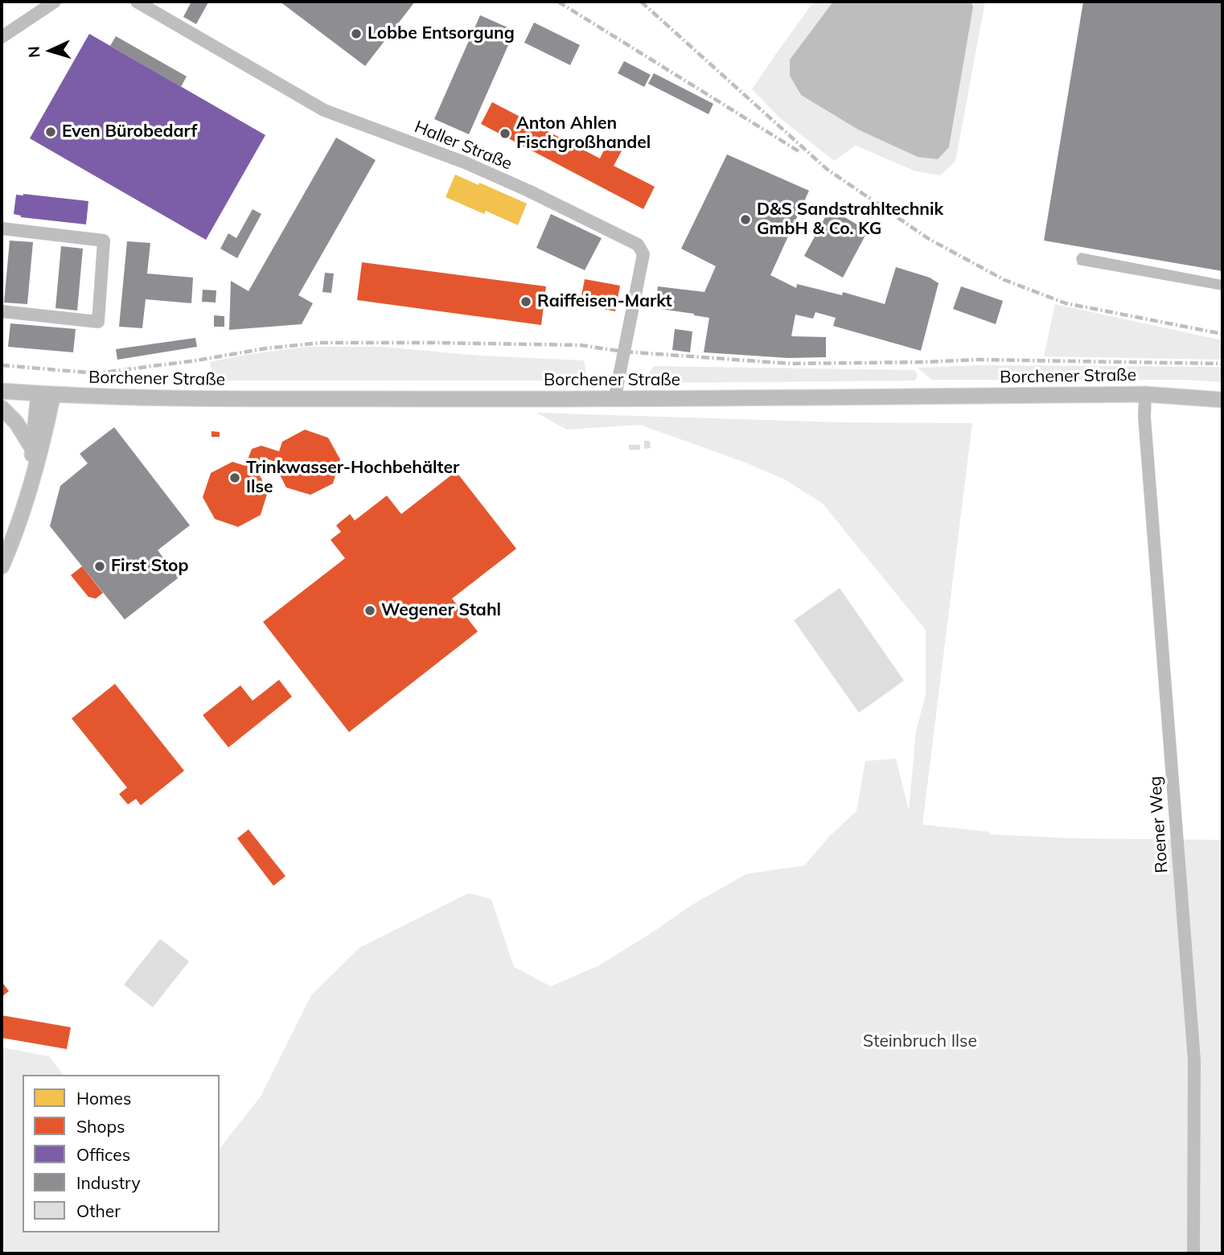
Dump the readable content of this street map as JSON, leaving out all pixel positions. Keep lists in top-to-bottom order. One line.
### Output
{"streets":{"main road":["Borchener Straße"],"street":["Haller Straße","Roener Weg"]},"crossings":[["Haller Straße","Borchener Straße"],["Borchener Straße","Roener Weg"]],"parks":["Steinbruch Ilse"],"places":["Lobbe Entsorgung","Even Bürobedarf","Anton Ahlen Fischgroßhandel","D&S Sandstrahltechnik GmbH & Co. KG","Raiffeisen-Markt","Trinkwasser-Hochbehälter Ilse","First Stop","Wegener Stahl"],"legend":["Homes","Shops","Offices","Industry","Other"],"north":"left"}
